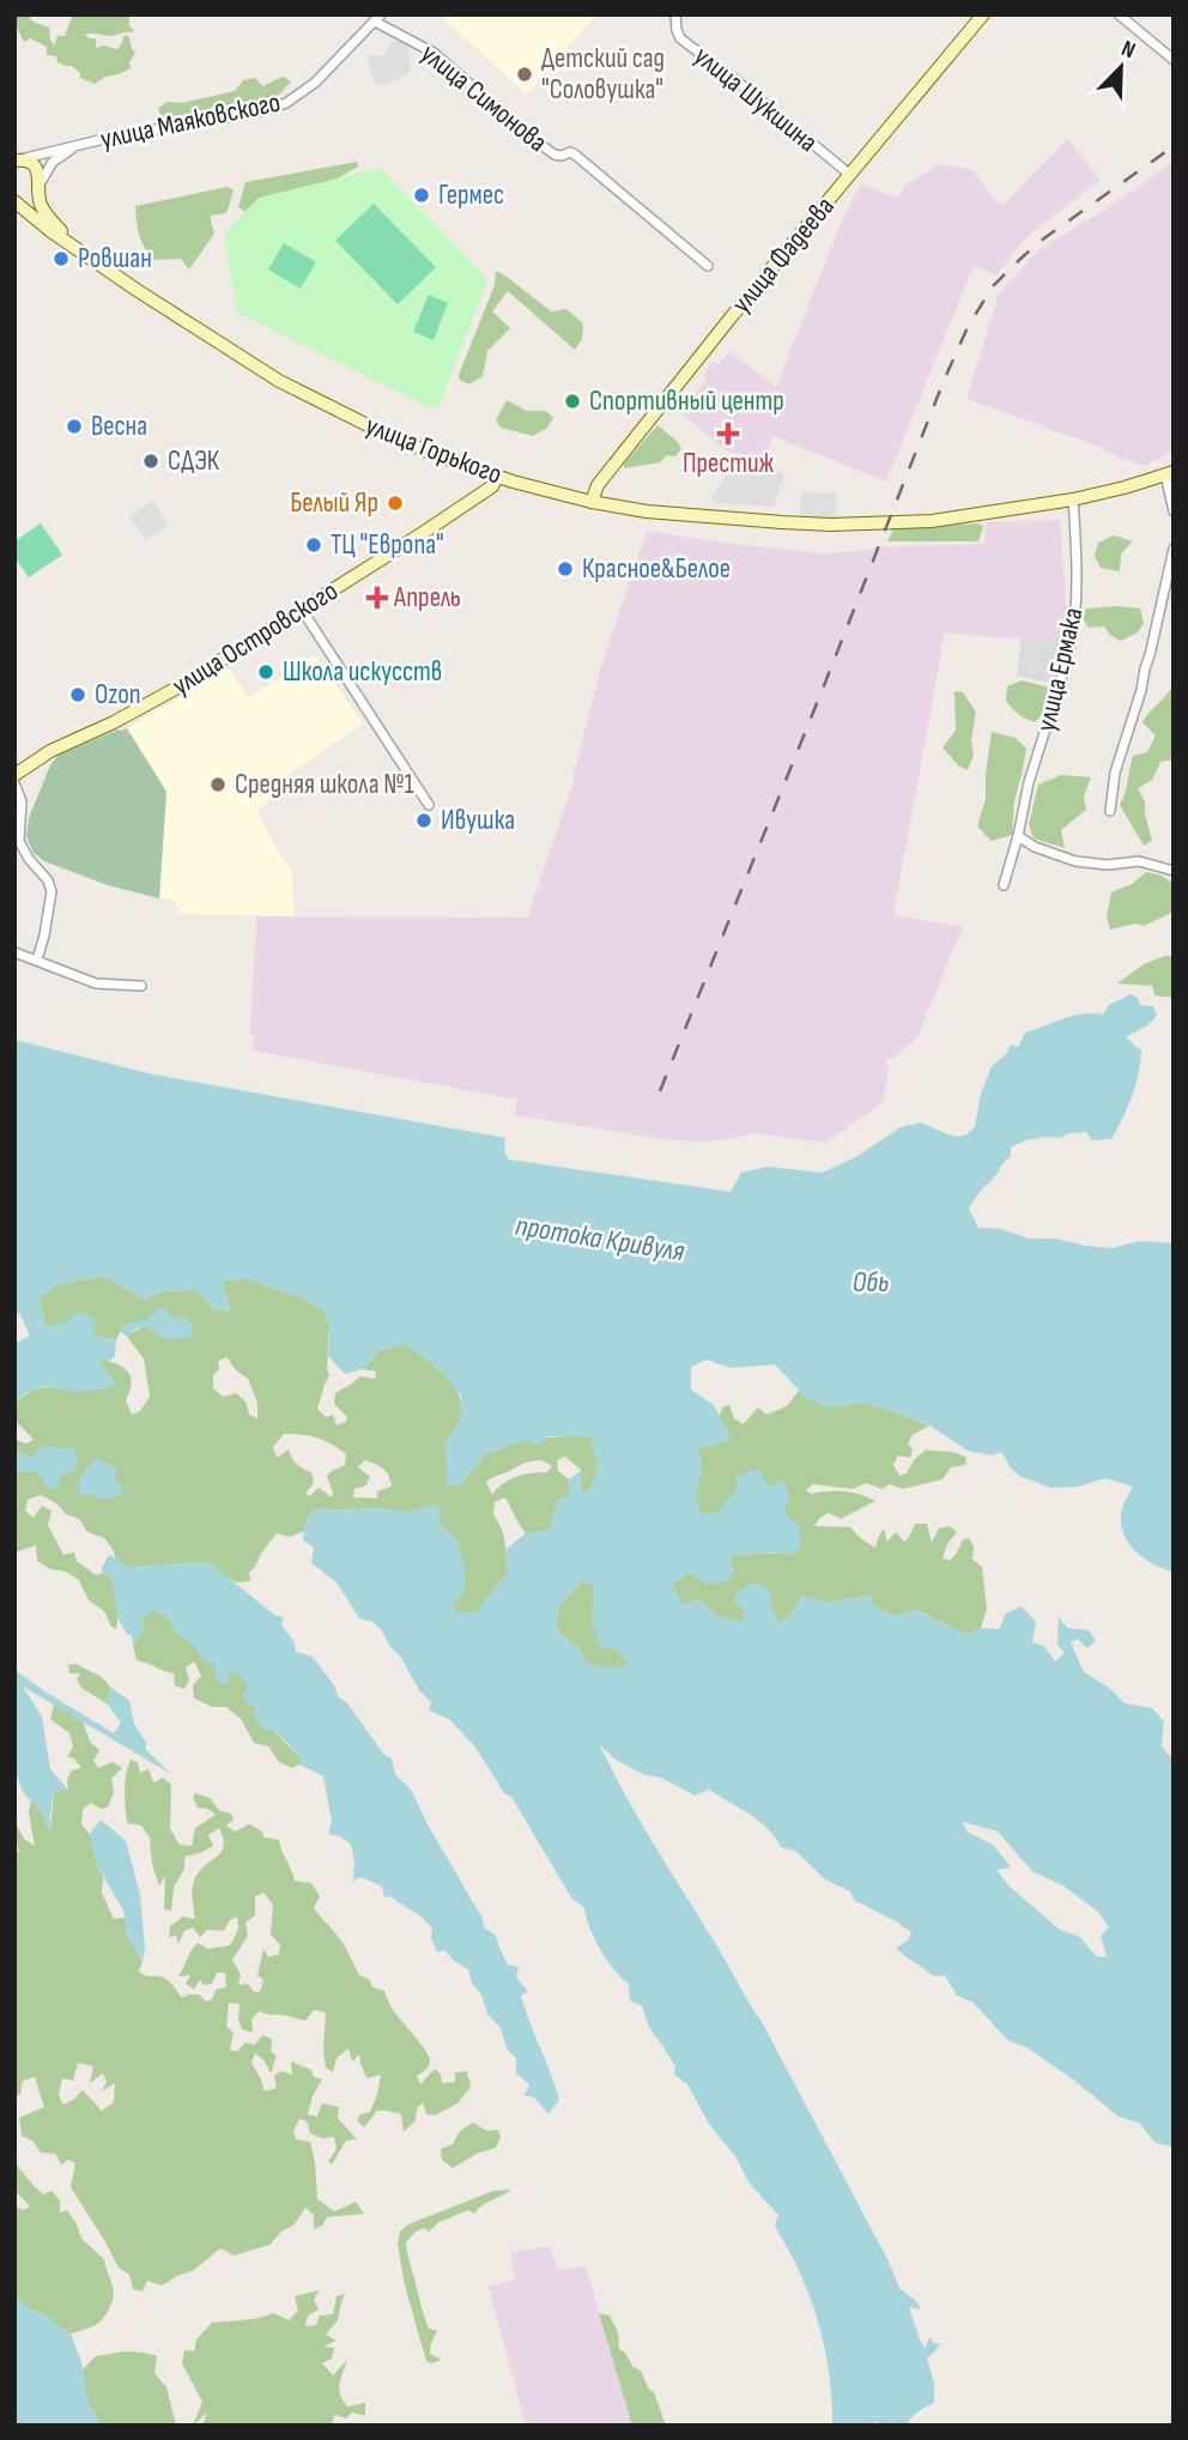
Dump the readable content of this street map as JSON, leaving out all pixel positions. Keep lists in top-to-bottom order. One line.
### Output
{"streets":{"street":["улица Симонова","улица Шукшина","улица Маяковского","улица Фадеева","улица Горького","улица Островского","улица Ермака"]},"crossings":[["улица Симонова","улица Маяковского"],["улица Шукшина","улица Фадеева"],["улица Маяковского","улица Горького"],["улица Фадеева","улица Горького"],["улица Горького","улица Островского"],["улица Горького","улица Ермака"]],"water":["протока Кривуля","Обь"],"places":{"other":["Детский сад \"Соловушка\"","Гермес","Ровшан","Спортивный центр","Весна","СДЭК","Белый Яр","ТЦ \"Европа\"","Красное&Белое","Школа искусств","Ozon","Средняя школа №1","Ивушка"],"health":["Престиж","Апрель"]},"north":"top right"}
